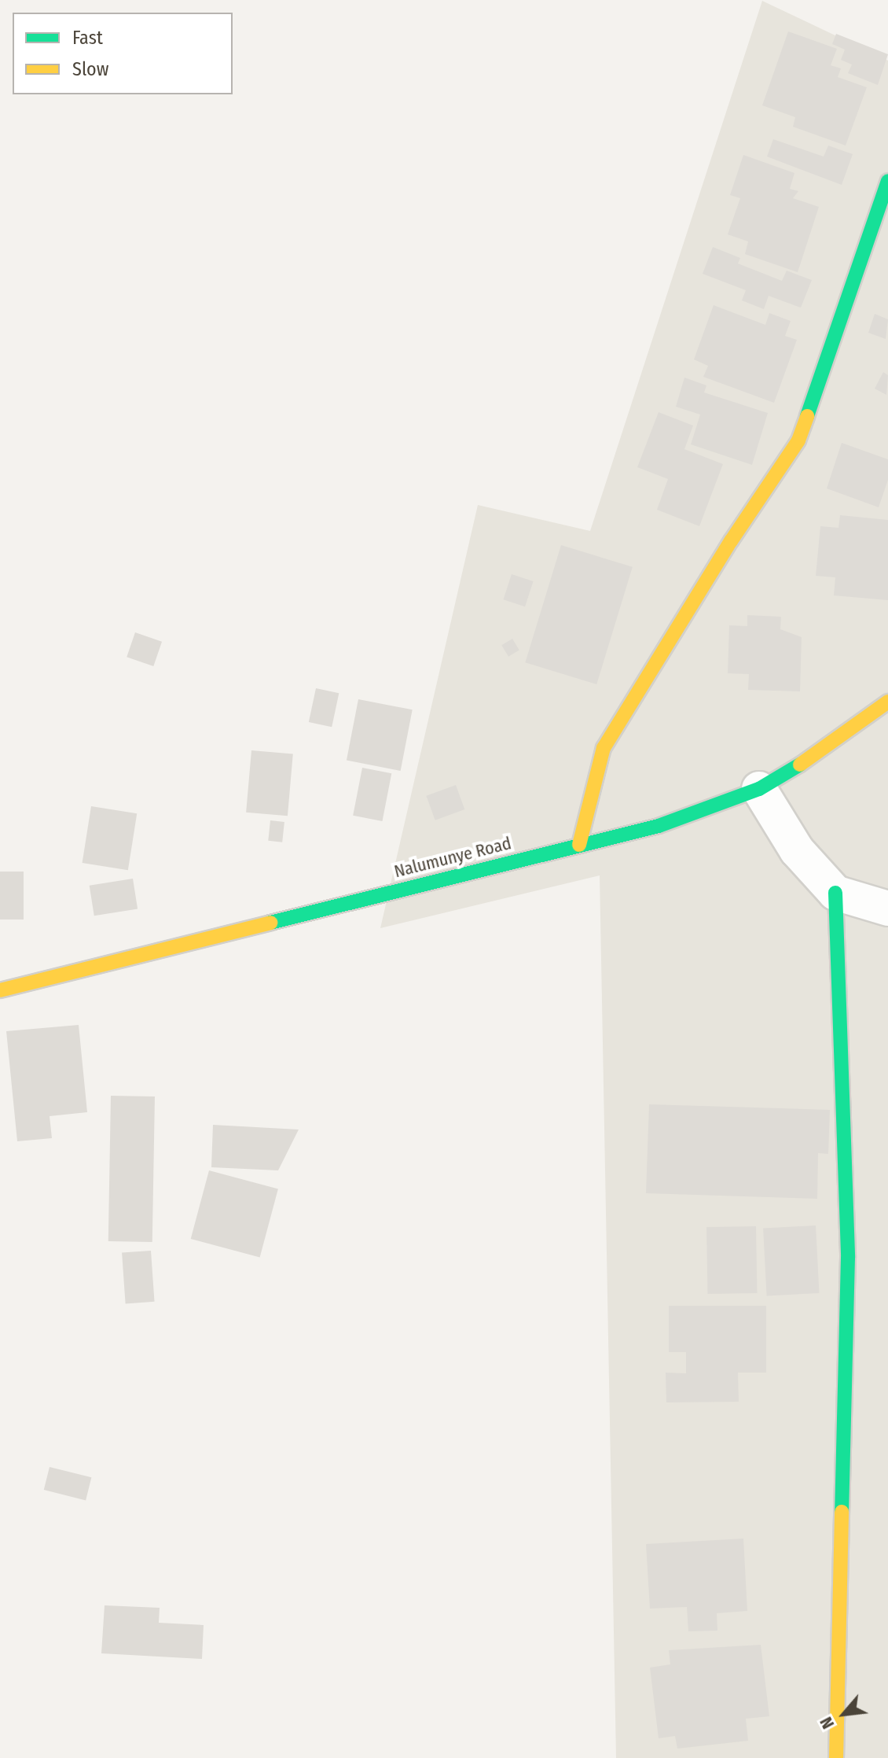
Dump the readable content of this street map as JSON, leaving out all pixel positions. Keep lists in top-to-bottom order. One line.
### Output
{"streets":{"street":["Nalumunye Road"]},"legend":["Fast","Slow"],"north":"bottom left"}
